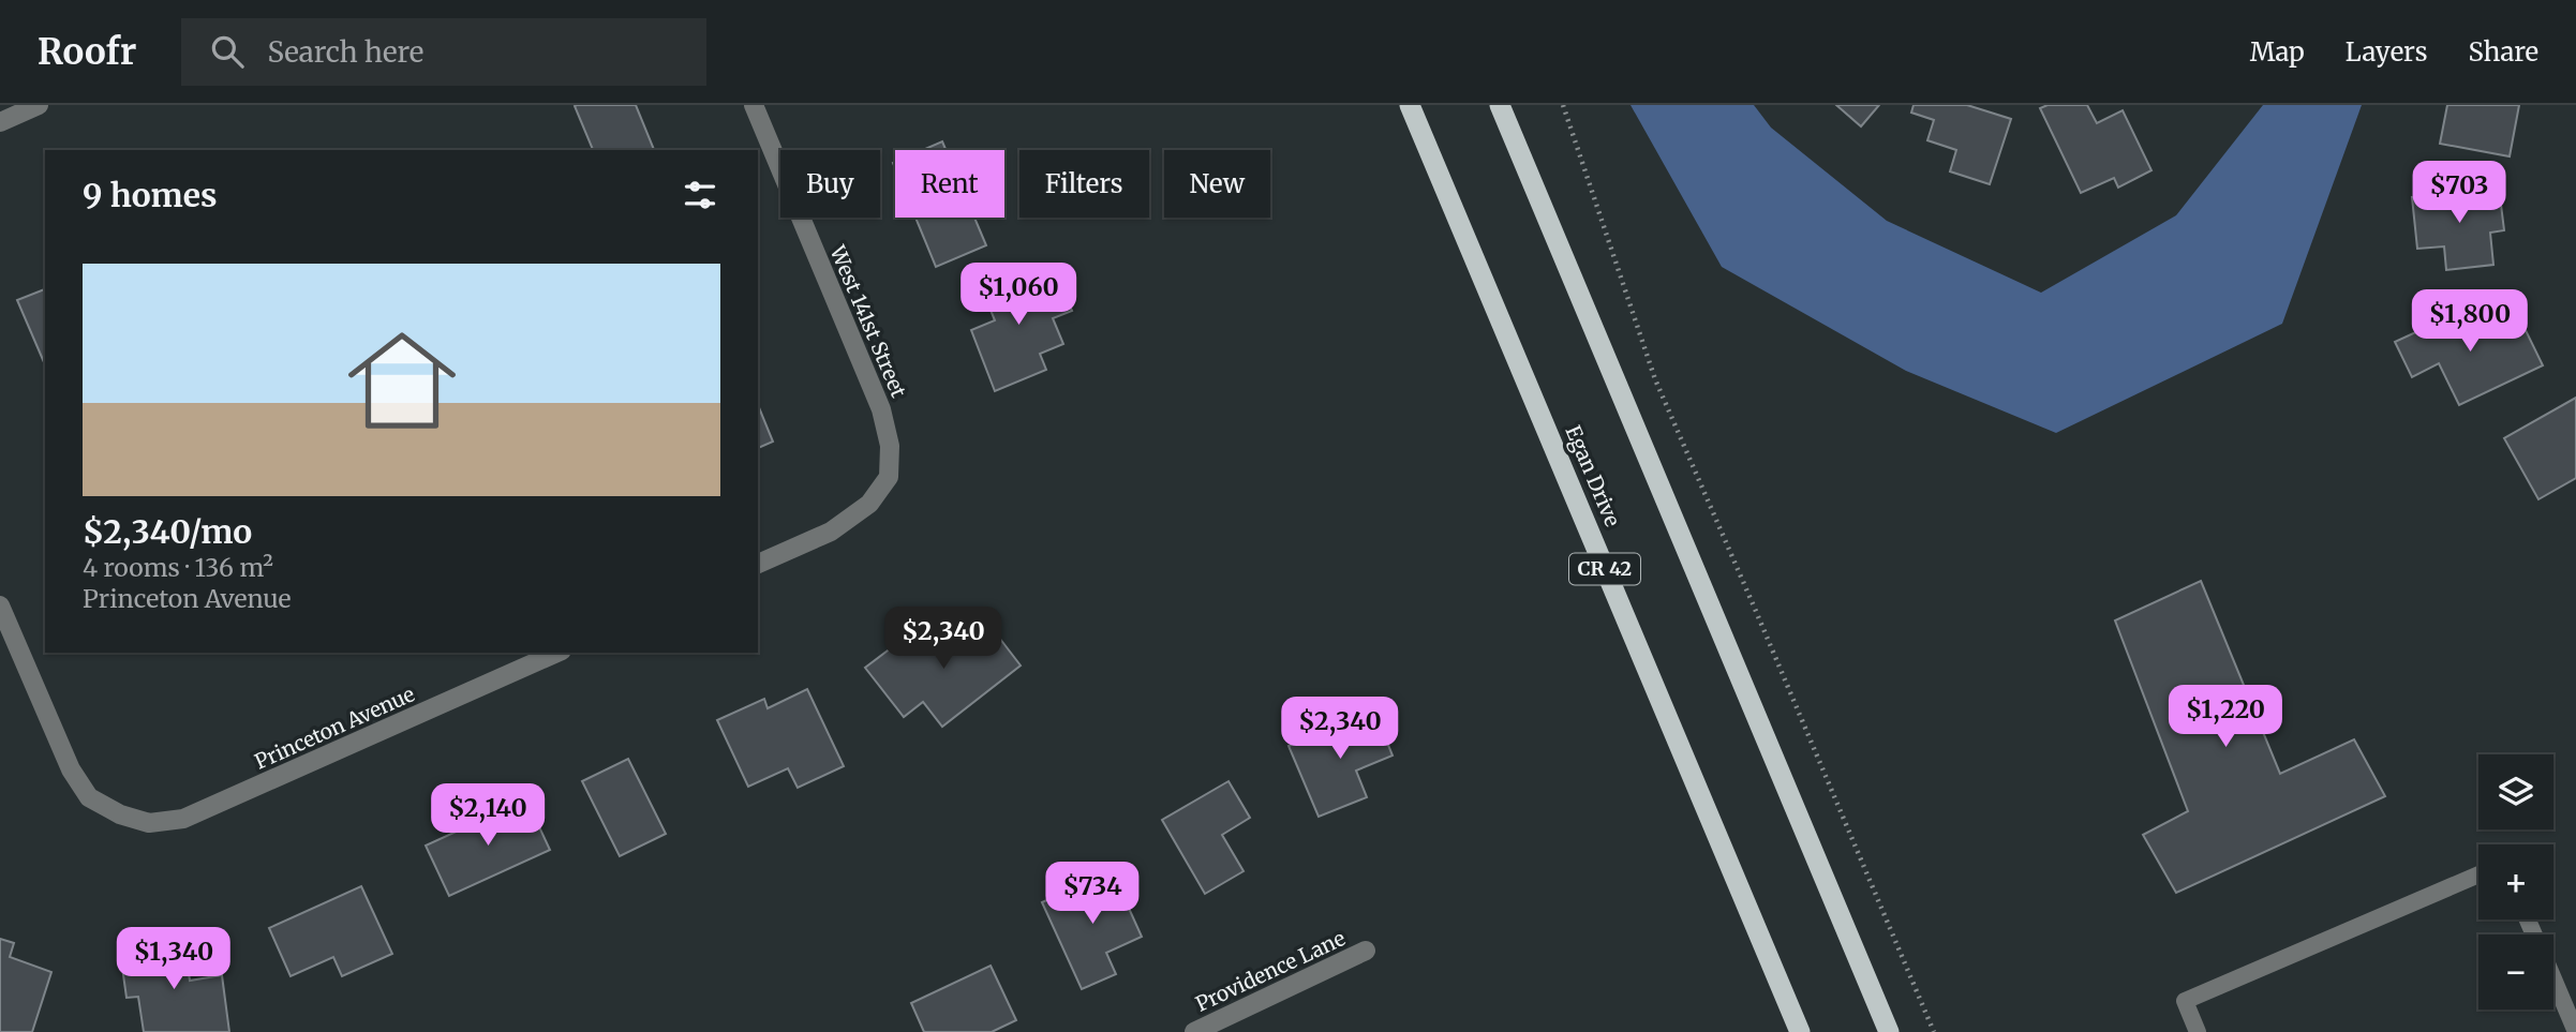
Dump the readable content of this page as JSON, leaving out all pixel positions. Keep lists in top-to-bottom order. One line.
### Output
{"streets":{"highway":["Egan Drive","CR 42"],"street":["West 141st Street","Princeton Avenue","Providence Lane"]},"page":{"header":"Roofr","search":"Search here","nav":["Map","Layers","Share"],"chip":["Buy","Rent","Filters","New"],"heading":"9 homes","price":["$703","$1,060","$1,800","$2,340","$1,220","$2,340","$2,140","$734","$1,340"],"list":[{"name":"$2,340/mo","note":"4 rooms · 136 m² · Princeton Avenue"}],"map_buttons":["+","−"]}}
